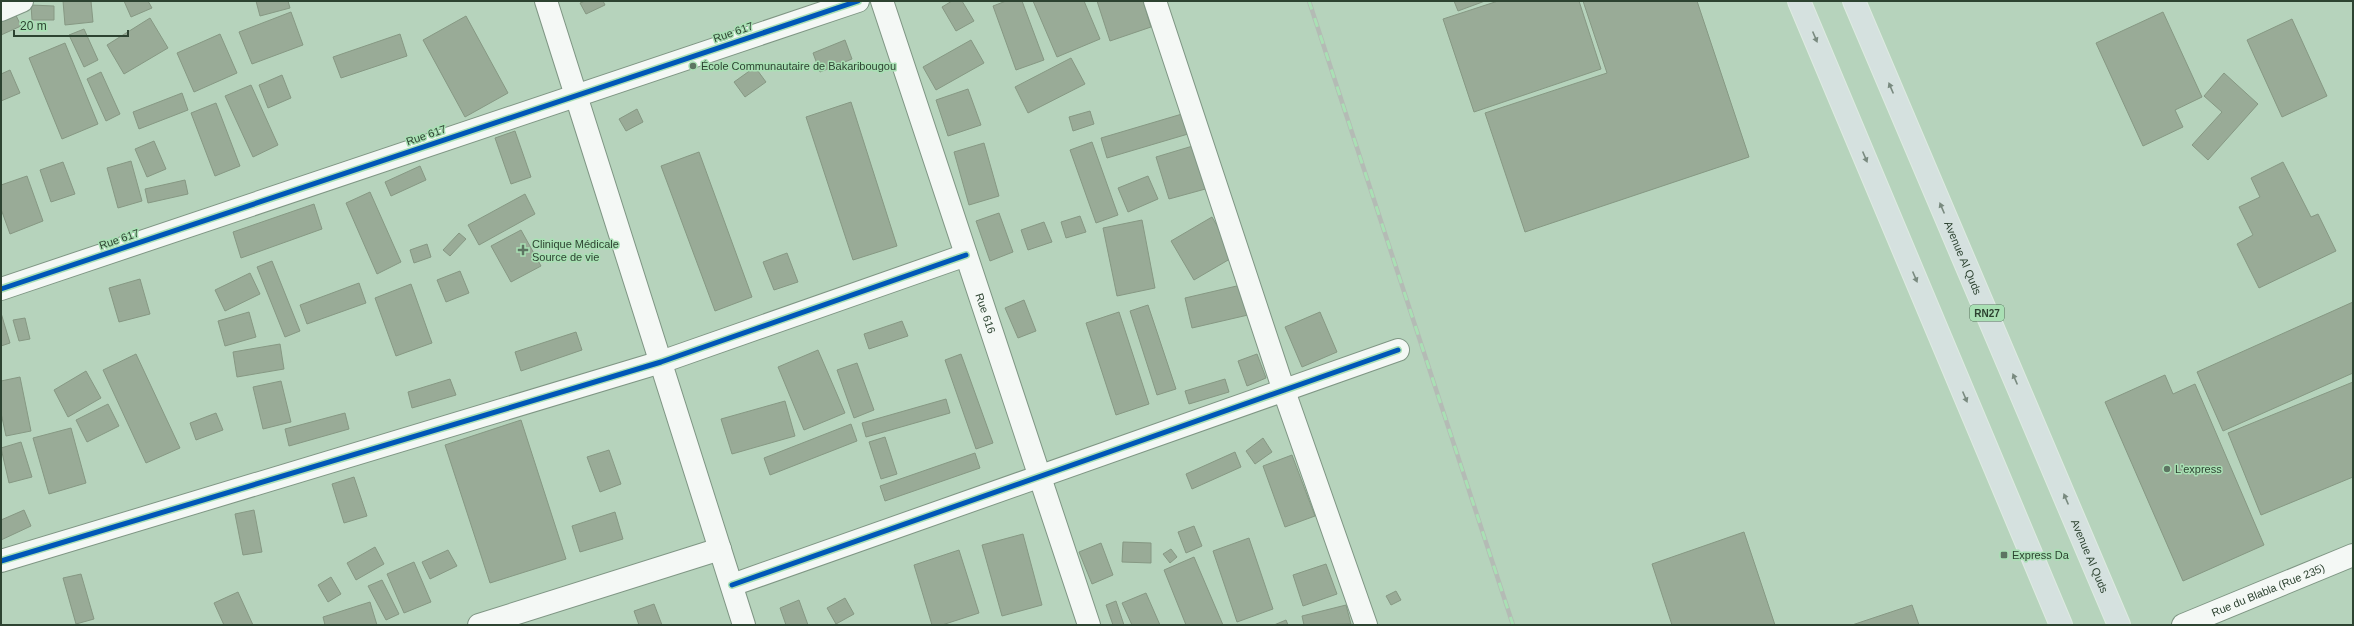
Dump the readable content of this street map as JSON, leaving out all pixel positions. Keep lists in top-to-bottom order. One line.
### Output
{"streets":{"main road":["Avenue Al Quds","RN27"],"street":["Rue 617","Rue 616","Rue du Blabla (Rue 235)"]},"places":{"other":["École Communautaire de Bakaribougou","L'express"],"health":["Clinique Médicale Source de vie"],"transit":["Express Da"]},"scale_bar":"20 m"}
